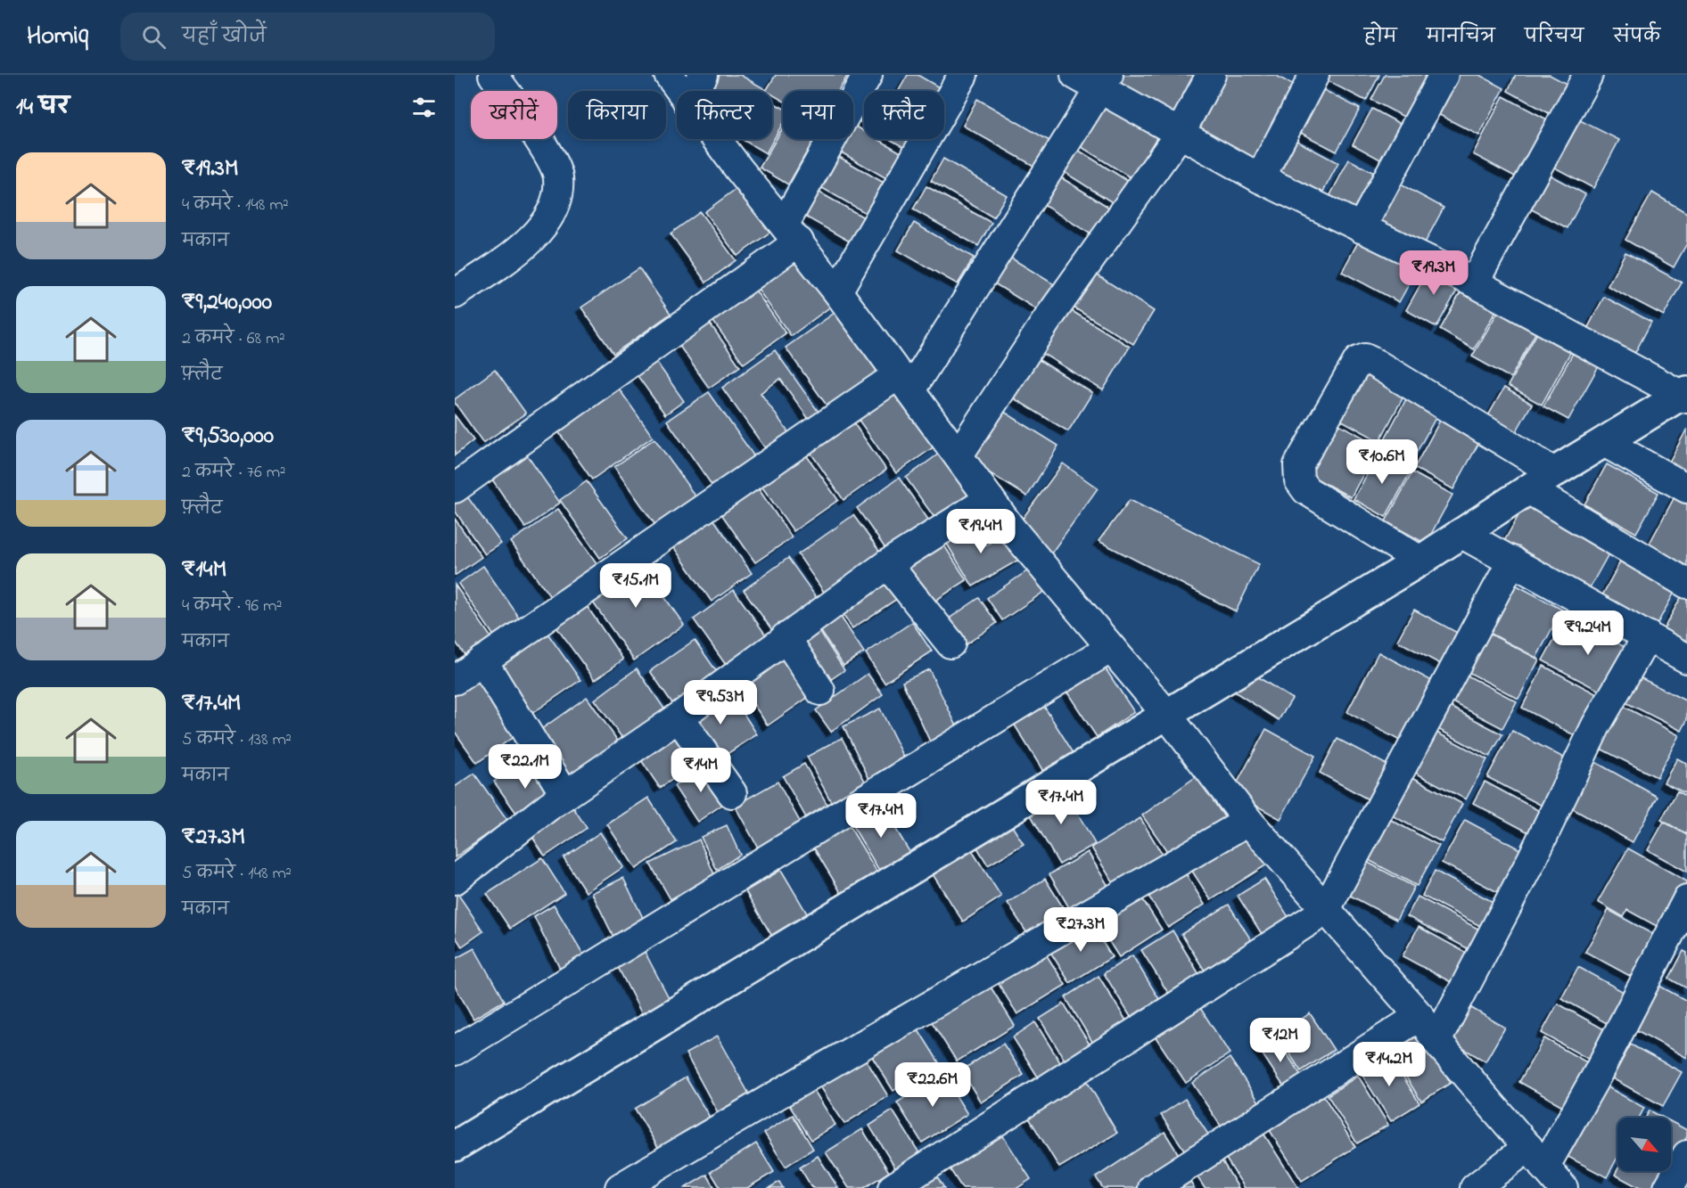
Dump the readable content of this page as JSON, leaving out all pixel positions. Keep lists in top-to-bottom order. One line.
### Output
{"north":"bottom right","page":{"header":"Homiq","search":"यहाँ खोजें","nav":["होम","मानचित्र","परिचय","संपर्क"],"heading":"14 घर","chip":["खरीदें","किराया","फ़िल्टर","नया","फ़्लैट"],"list":[{"name":"₹19.3M","note":"4 कमरे · 148 m² · मकान"},{"name":"₹9,240,000","note":"2 कमरे · 68 m² · फ़्लैट"},{"name":"₹9,530,000","note":"2 कमरे · 76 m² · फ़्लैट"},{"name":"₹14M","note":"4 कमरे · 96 m² · मकान"},{"name":"₹17.4M","note":"5 कमरे · 138 m² · मकान"},{"name":"₹27.3M","note":"5 कमरे · 148 m² · मकान"}],"price":["₹19.3M","₹10.6M","₹19.4M","₹15.1M","₹9.24M","₹9.53M","₹22.1M","₹14M","₹17.4M","₹17.4M","₹27.3M","₹12M","₹14.2M","₹22.6M"]}}
